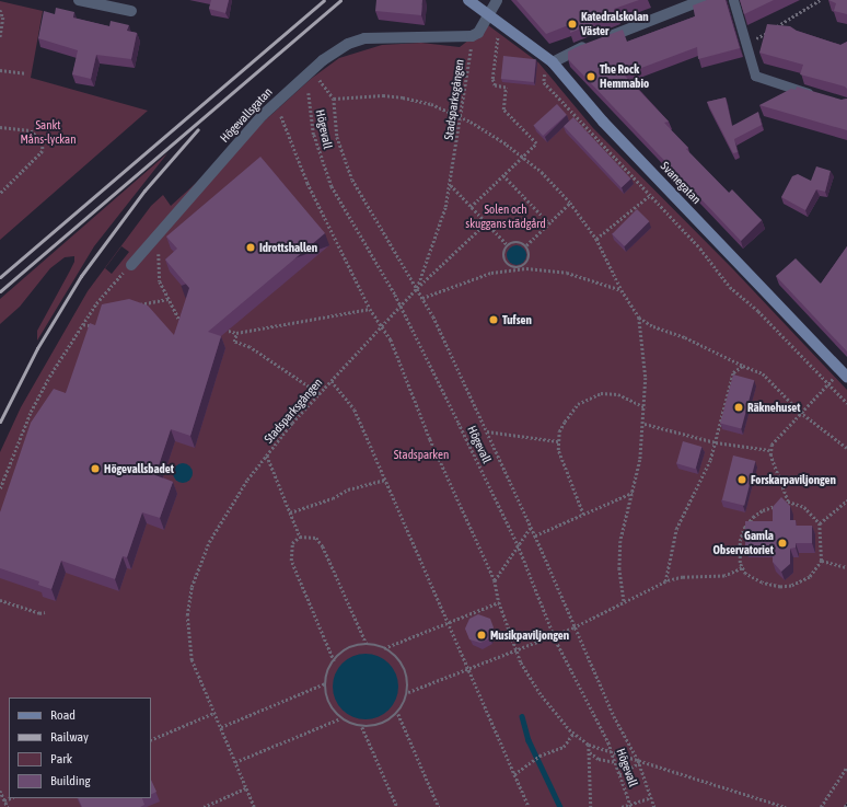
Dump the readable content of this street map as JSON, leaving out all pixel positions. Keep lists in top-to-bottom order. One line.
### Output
{"streets":{"street":["Högevallsgatan","Svanegatan"],"path":["Stadsparksgången","Högevall"]},"crossings":[["Stadsparksgången","Högevallsgatan"],["Stadsparksgången","Högevall"]],"parks":["Sankt Måns-lyckan","Solen och skuggans trädgård","Stadsparken"],"places":["Katedralskolan Väster","The Rock Hemmabio","Idrottshallen","Tufsen","Räknehuset","Högevallsbadet","Forskarpaviljongen","Gamla Observatoriet","Musikpaviljongen"],"legend":["Road","Railway","Park","Building"]}
